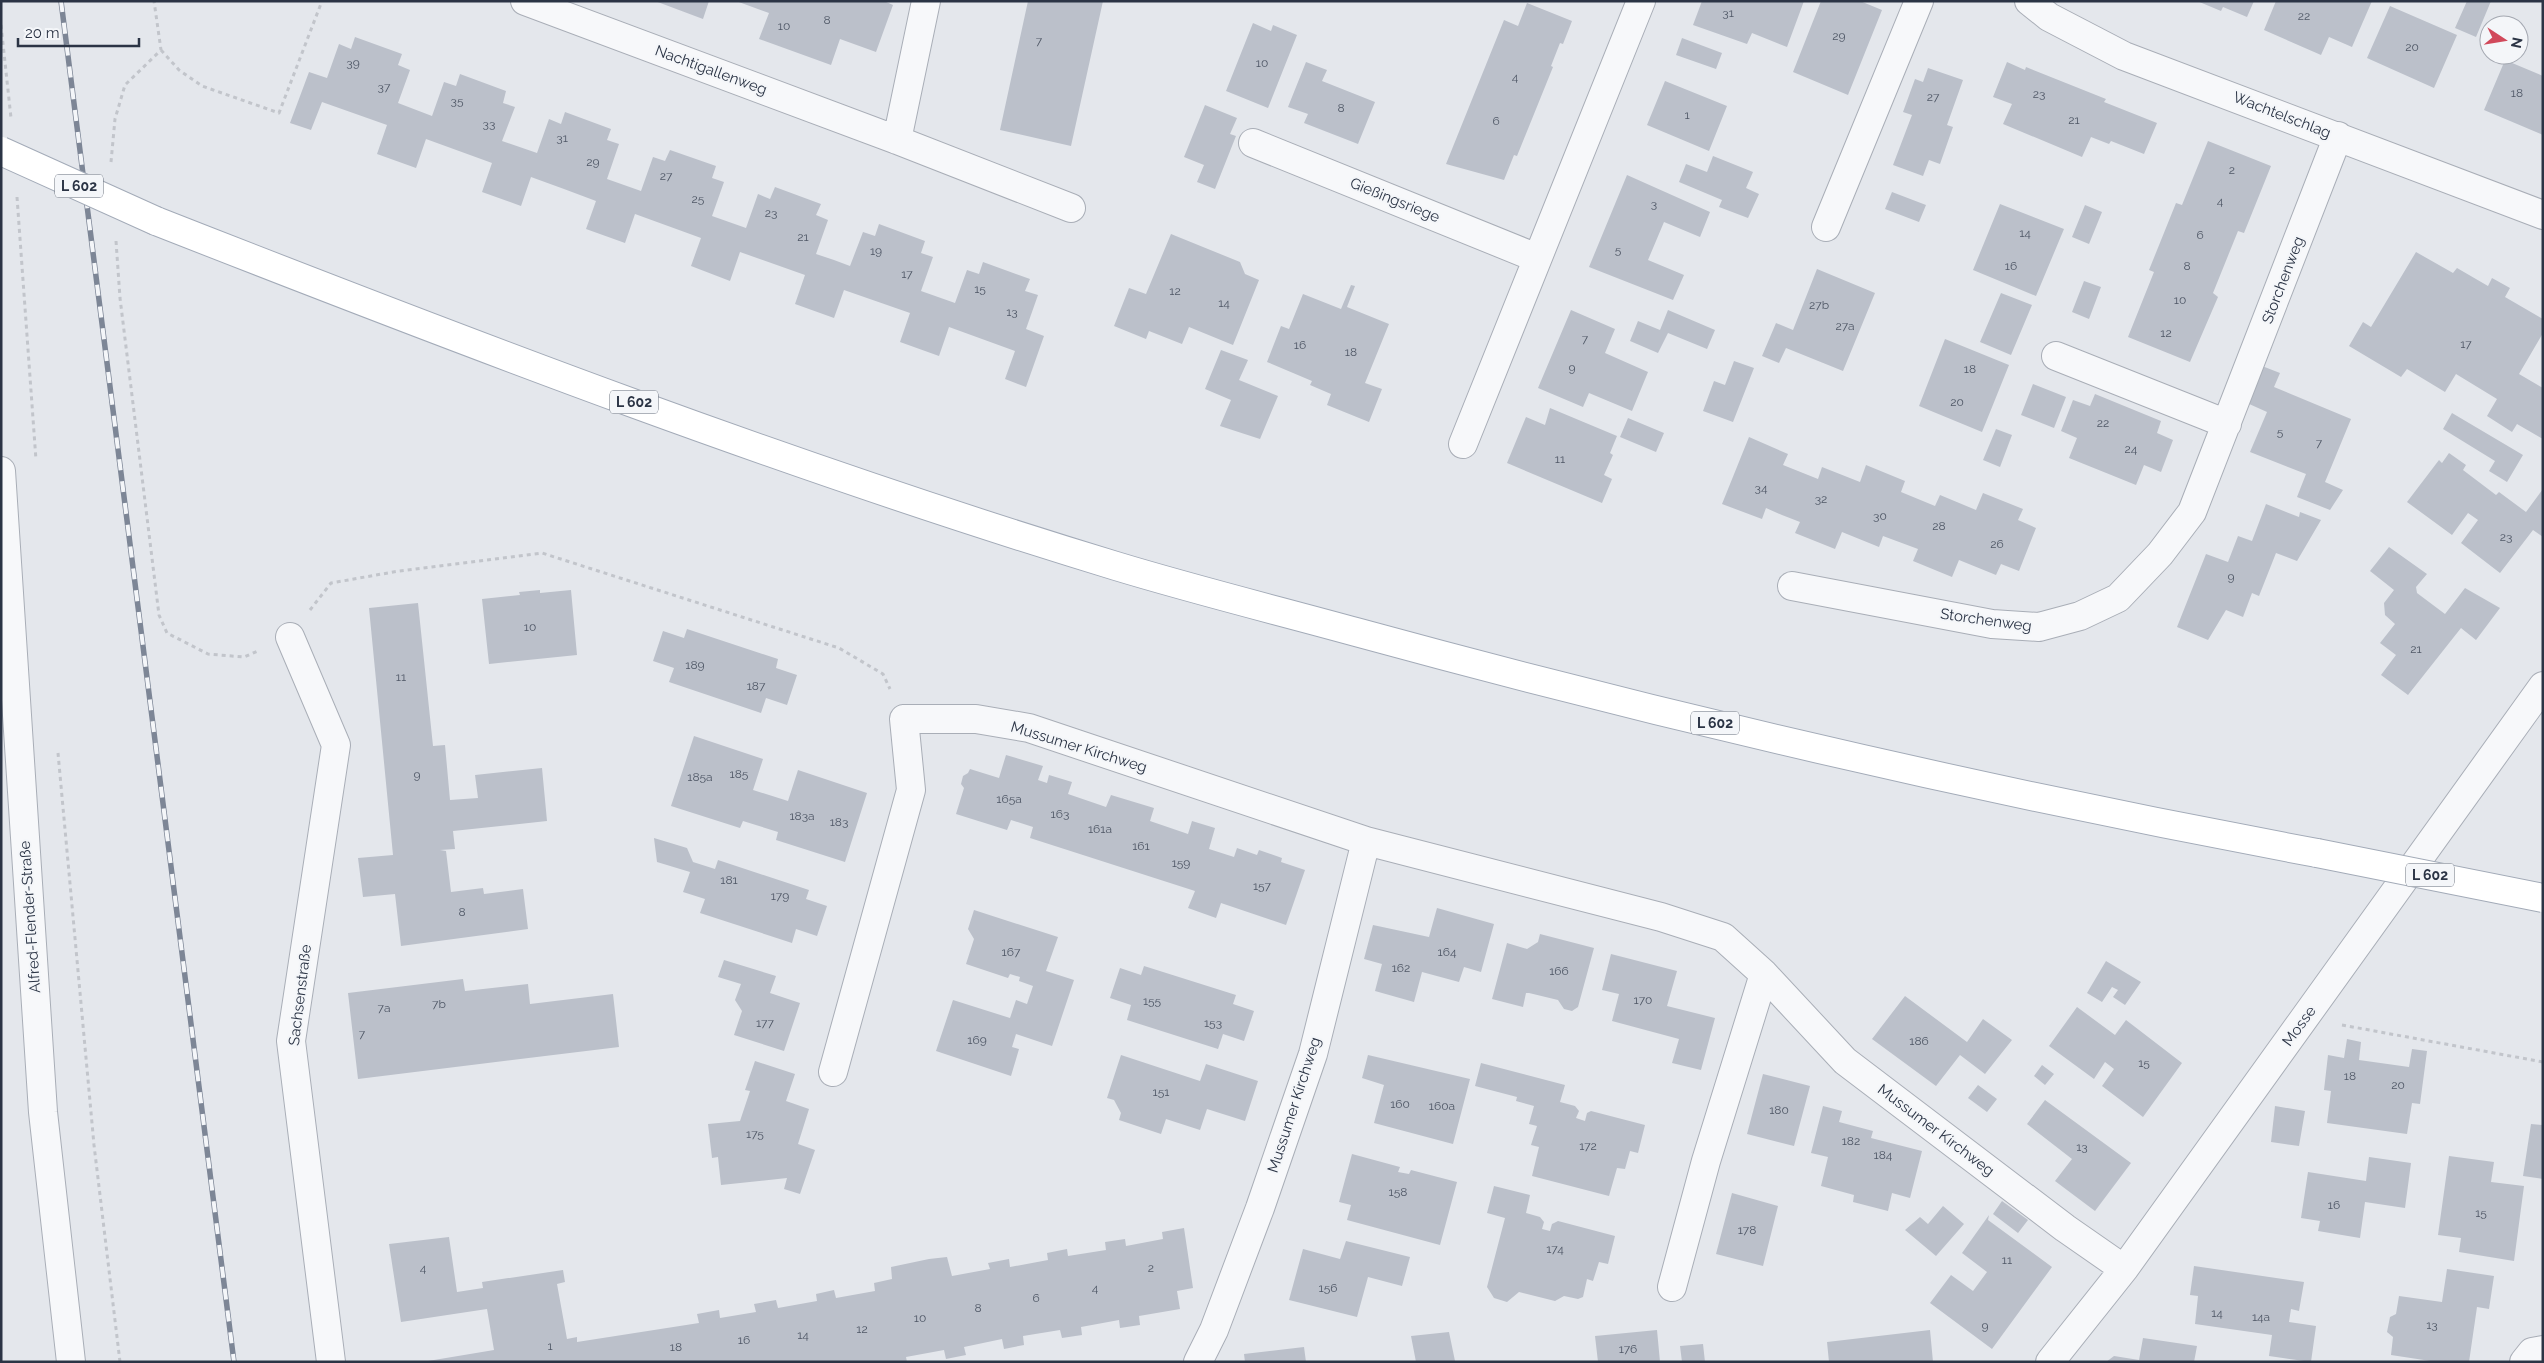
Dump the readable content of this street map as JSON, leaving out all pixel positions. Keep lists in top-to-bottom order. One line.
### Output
{"streets":{"main road":["L 602"],"street":["Nachtigallenweg","Wachtelschlag","Gießingsriege","Storchenweg","Mussumer Kirchweg","Alfred-Flender-Straße","Sachsenstraße","Mosse"]},"crossings":[["Wachtelschlag","Storchenweg"],["Mussumer Kirchweg","Mosse"]],"house_numbers":["31","22","8","10","29","7","20","39","10","4","37","18","23","27","35","8","1","21","6","33","31","29","2","27","25","4","3","23","14","6","21","5","19","16","8","17","15","12","10","14","27b","13","27a","12","7","17","16","18","9","18","20","22","5","7","24","11","34","32","30","28","23","26","9","10","21","189","11","187","185","9","185a","165a","163","183a","183","161a","161","159","181","157","179","8","167","164","162","166","170","155","7b","7a","177","153","7","169","186","15","18","20","151","160","160a","180","175","182","172","13","184","158","16","15","178","174","11","4","2","4","156","6","8","14","14a","10","13","9","12","14","16","1","18","176"],"scale_bar":"20 m","north":"right"}
